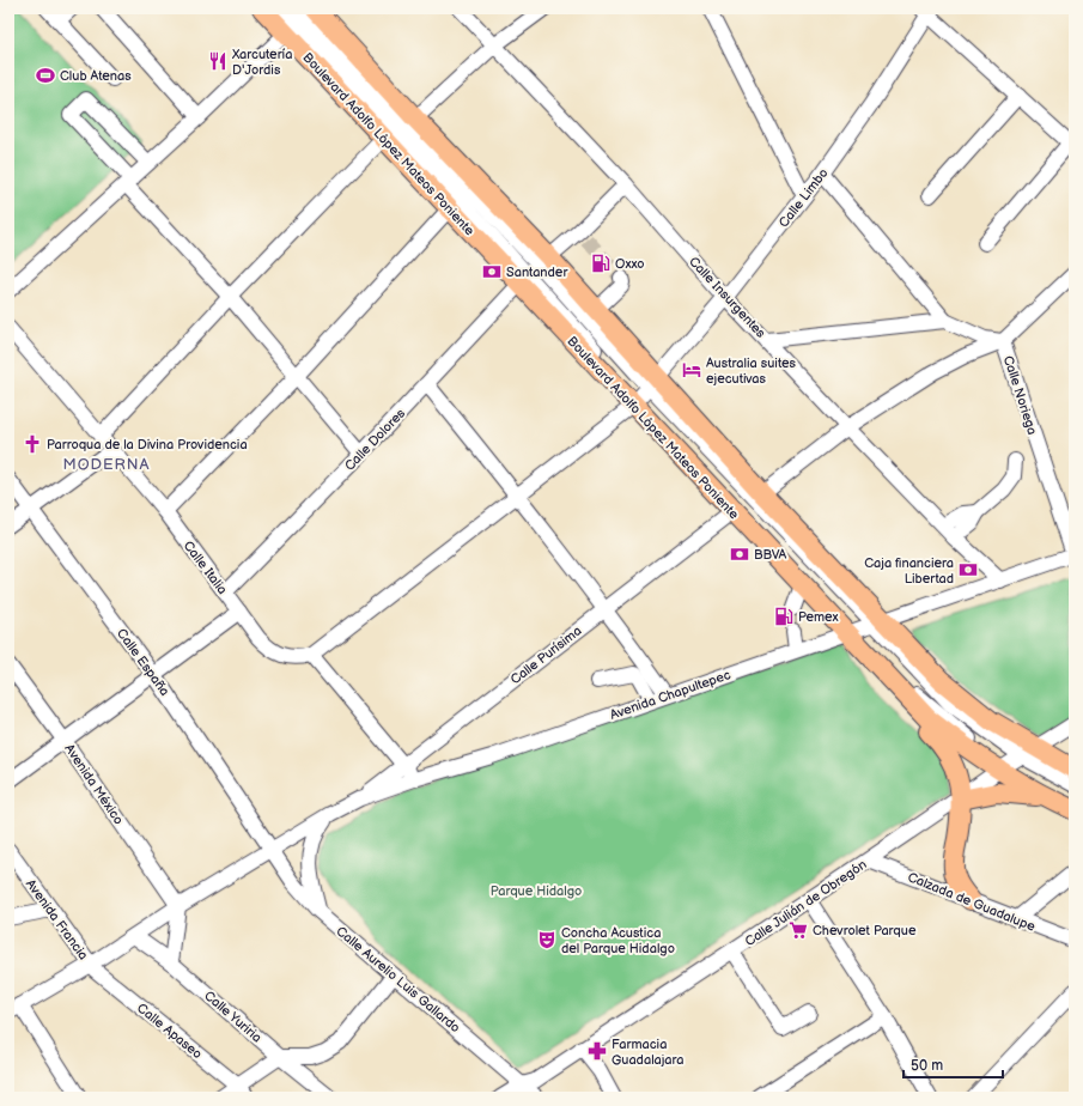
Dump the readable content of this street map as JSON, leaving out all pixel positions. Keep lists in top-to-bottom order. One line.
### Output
{"streets":{"main road":["Boulevard Adolfo López Mateos Poniente"],"street":["Calle Limbo","Calle Insurgentes","Calle Noriega","Calle Dolores","Calle Italia","Calle Purísima","Calle España","Avenida Chapultepec","Avenida México","Calzada de Guadalupe","Calle Julián de Obregón","Avenida Francia","Calle Aurelio Luis Gallardo","Calle Yuriria","Calle Apaseo"]},"crossings":[["Boulevard Adolfo López Mateos Poniente","Calle Limbo"],["Boulevard Adolfo López Mateos Poniente","Calle Dolores"],["Boulevard Adolfo López Mateos Poniente","Calle Purísima"],["Boulevard Adolfo López Mateos Poniente","Avenida Chapultepec"],["Boulevard Adolfo López Mateos Poniente","Calle Julián de Obregón"],["Calle Limbo","Calle Insurgentes"],["Calle Limbo","Calle Noriega"],["Calle Limbo","Calle Italia"],["Calle Insurgentes","Calle Dolores"],["Calle Insurgentes","Avenida Chapultepec"],["Calle Noriega","Avenida Chapultepec"],["Calle Dolores","Calle Italia"],["Calle Purísima","Avenida Chapultepec"],["Calle España","Avenida Chapultepec"],["Calle España","Calle Aurelio Luis Gallardo"],["Avenida Chapultepec","Calle Aurelio Luis Gallardo"],["Calzada de Guadalupe","Calle Julián de Obregón"],["Calle Julián de Obregón","Calle Aurelio Luis Gallardo"],["Avenida Francia","Calle Apaseo"]],"districts":["MODERNA"],"parks":["Parque Hidalgo"],"places":{"restaurant":["Xarcutería D'Jordis"],"sports":["Club Atenas"],"fuel station":["Oxxo","Pemex"],"bank":["Santander","BBVA","Caja financiera Libertad"],"hotel":["Australia suites ejecutivas"],"church":["Parroqua de la Divina Providencia"],"supermarket":["Chevrolet Parque"],"theatre":["Concha Acustica del Parque Hidalgo"],"pharmacy":["Farmacia Guadalajara"]},"scale_bar":"50 m"}
